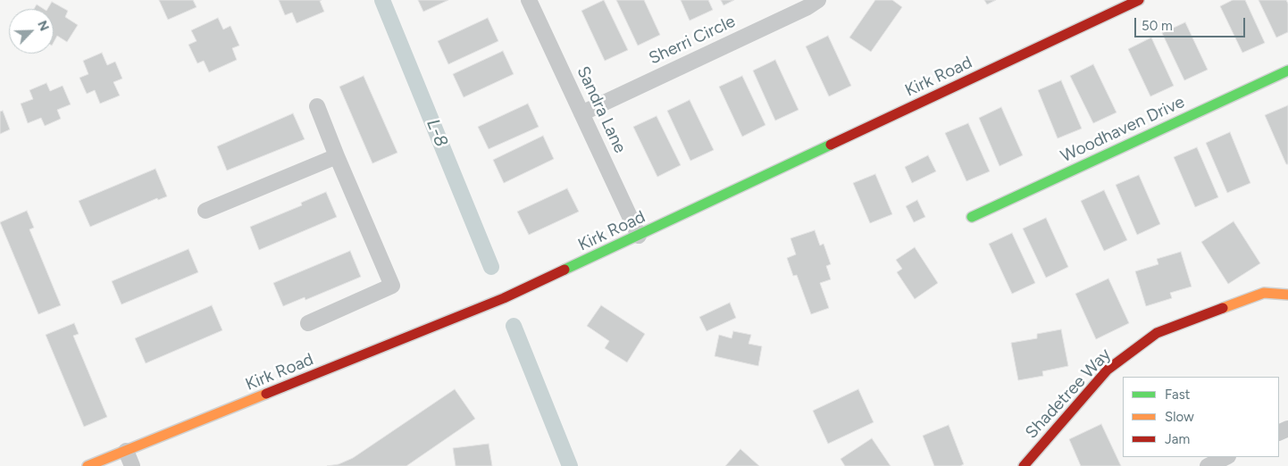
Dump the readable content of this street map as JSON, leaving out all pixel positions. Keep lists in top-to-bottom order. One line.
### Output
{"streets":{"street":["Sherri Circle","Kirk Road","Sandra Lane","Woodhaven Drive","Shadetree Way"]},"crossings":[["Sherri Circle","Sandra Lane"],["Kirk Road","Sandra Lane"]],"water":["L-8"],"legend":["Fast","Slow","Jam"],"scale_bar":"50 m","north":"top right"}
